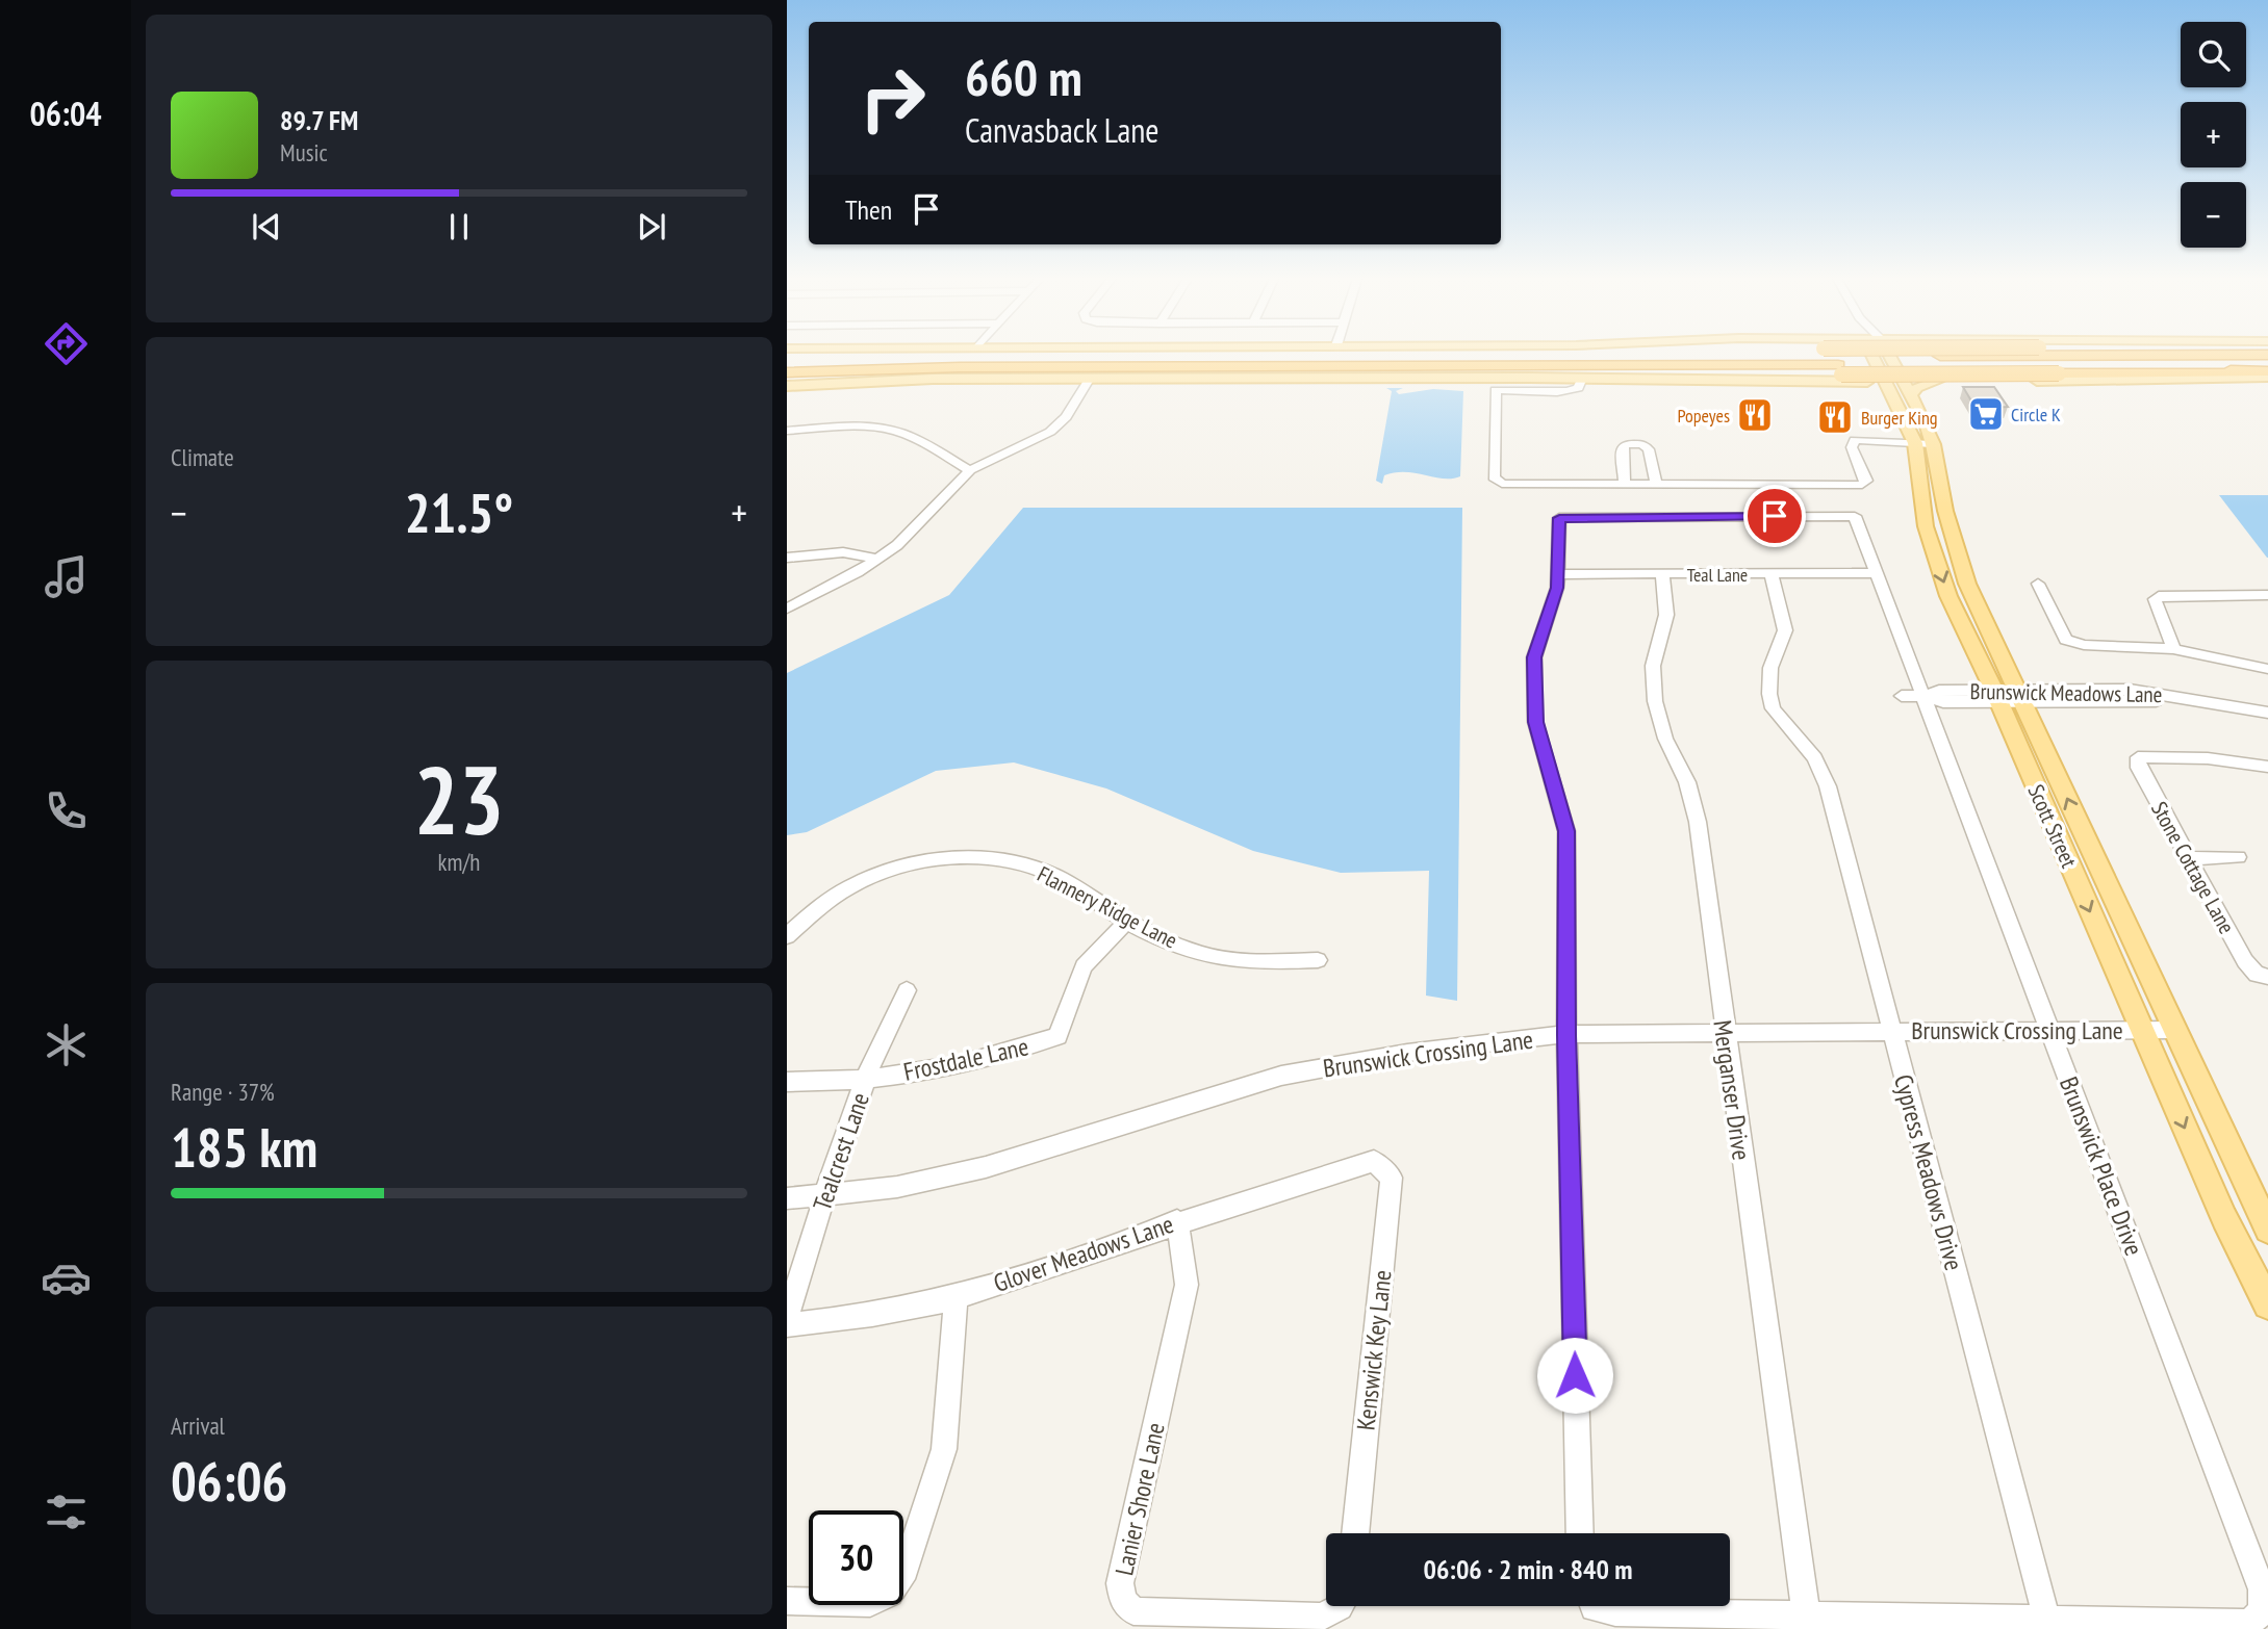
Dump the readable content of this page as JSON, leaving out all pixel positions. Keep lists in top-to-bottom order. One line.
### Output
{"streets":{"main road":["Scott Street"],"street":["Teal Lane","Brunswick Meadows Lane","Stone Cottage Lane","Flannery Ridge Lane","Brunswick Crossing Lane","Frostdale Lane","Merganser Drive","Tealcrest Lane","Brunswick Place Drive","Cypress Meadows Drive","Glover Meadows Lane","Kenswick Key Lane","Lanier Shore Lane"]},"crossings":[["Teal Lane","Merganser Drive"],["Teal Lane","Brunswick Place Drive"],["Teal Lane","Cypress Meadows Drive"],["Brunswick Meadows Lane","Scott Street"],["Brunswick Meadows Lane","Brunswick Place Drive"],["Scott Street","Brunswick Crossing Lane"],["Flannery Ridge Lane","Frostdale Lane"],["Brunswick Crossing Lane","Merganser Drive"],["Brunswick Crossing Lane","Tealcrest Lane"],["Brunswick Crossing Lane","Brunswick Place Drive"],["Brunswick Crossing Lane","Cypress Meadows Drive"],["Frostdale Lane","Tealcrest Lane"],["Brunswick Place Drive","Cypress Meadows Drive"],["Glover Meadows Lane","Kenswick Key Lane"],["Glover Meadows Lane","Lanier Shore Lane"]],"places":{"supermarket":["Circle K"],"restaurant":["Popeyes","Burger King"]},"page":{"tabs":"06:04","map_buttons":["+","−"],"turn":["660 m","Canvasback Lane"],"song":["89.7 FM","Music"],"then":"Then","tile":["Climate",["23","km/h"],["Range · 37%","185 km"],["Arrival","06:06"]],"heat":["−","21.5°","+"],"limit":"30","trip":"06:06 · 2 min · 840 m"}}
